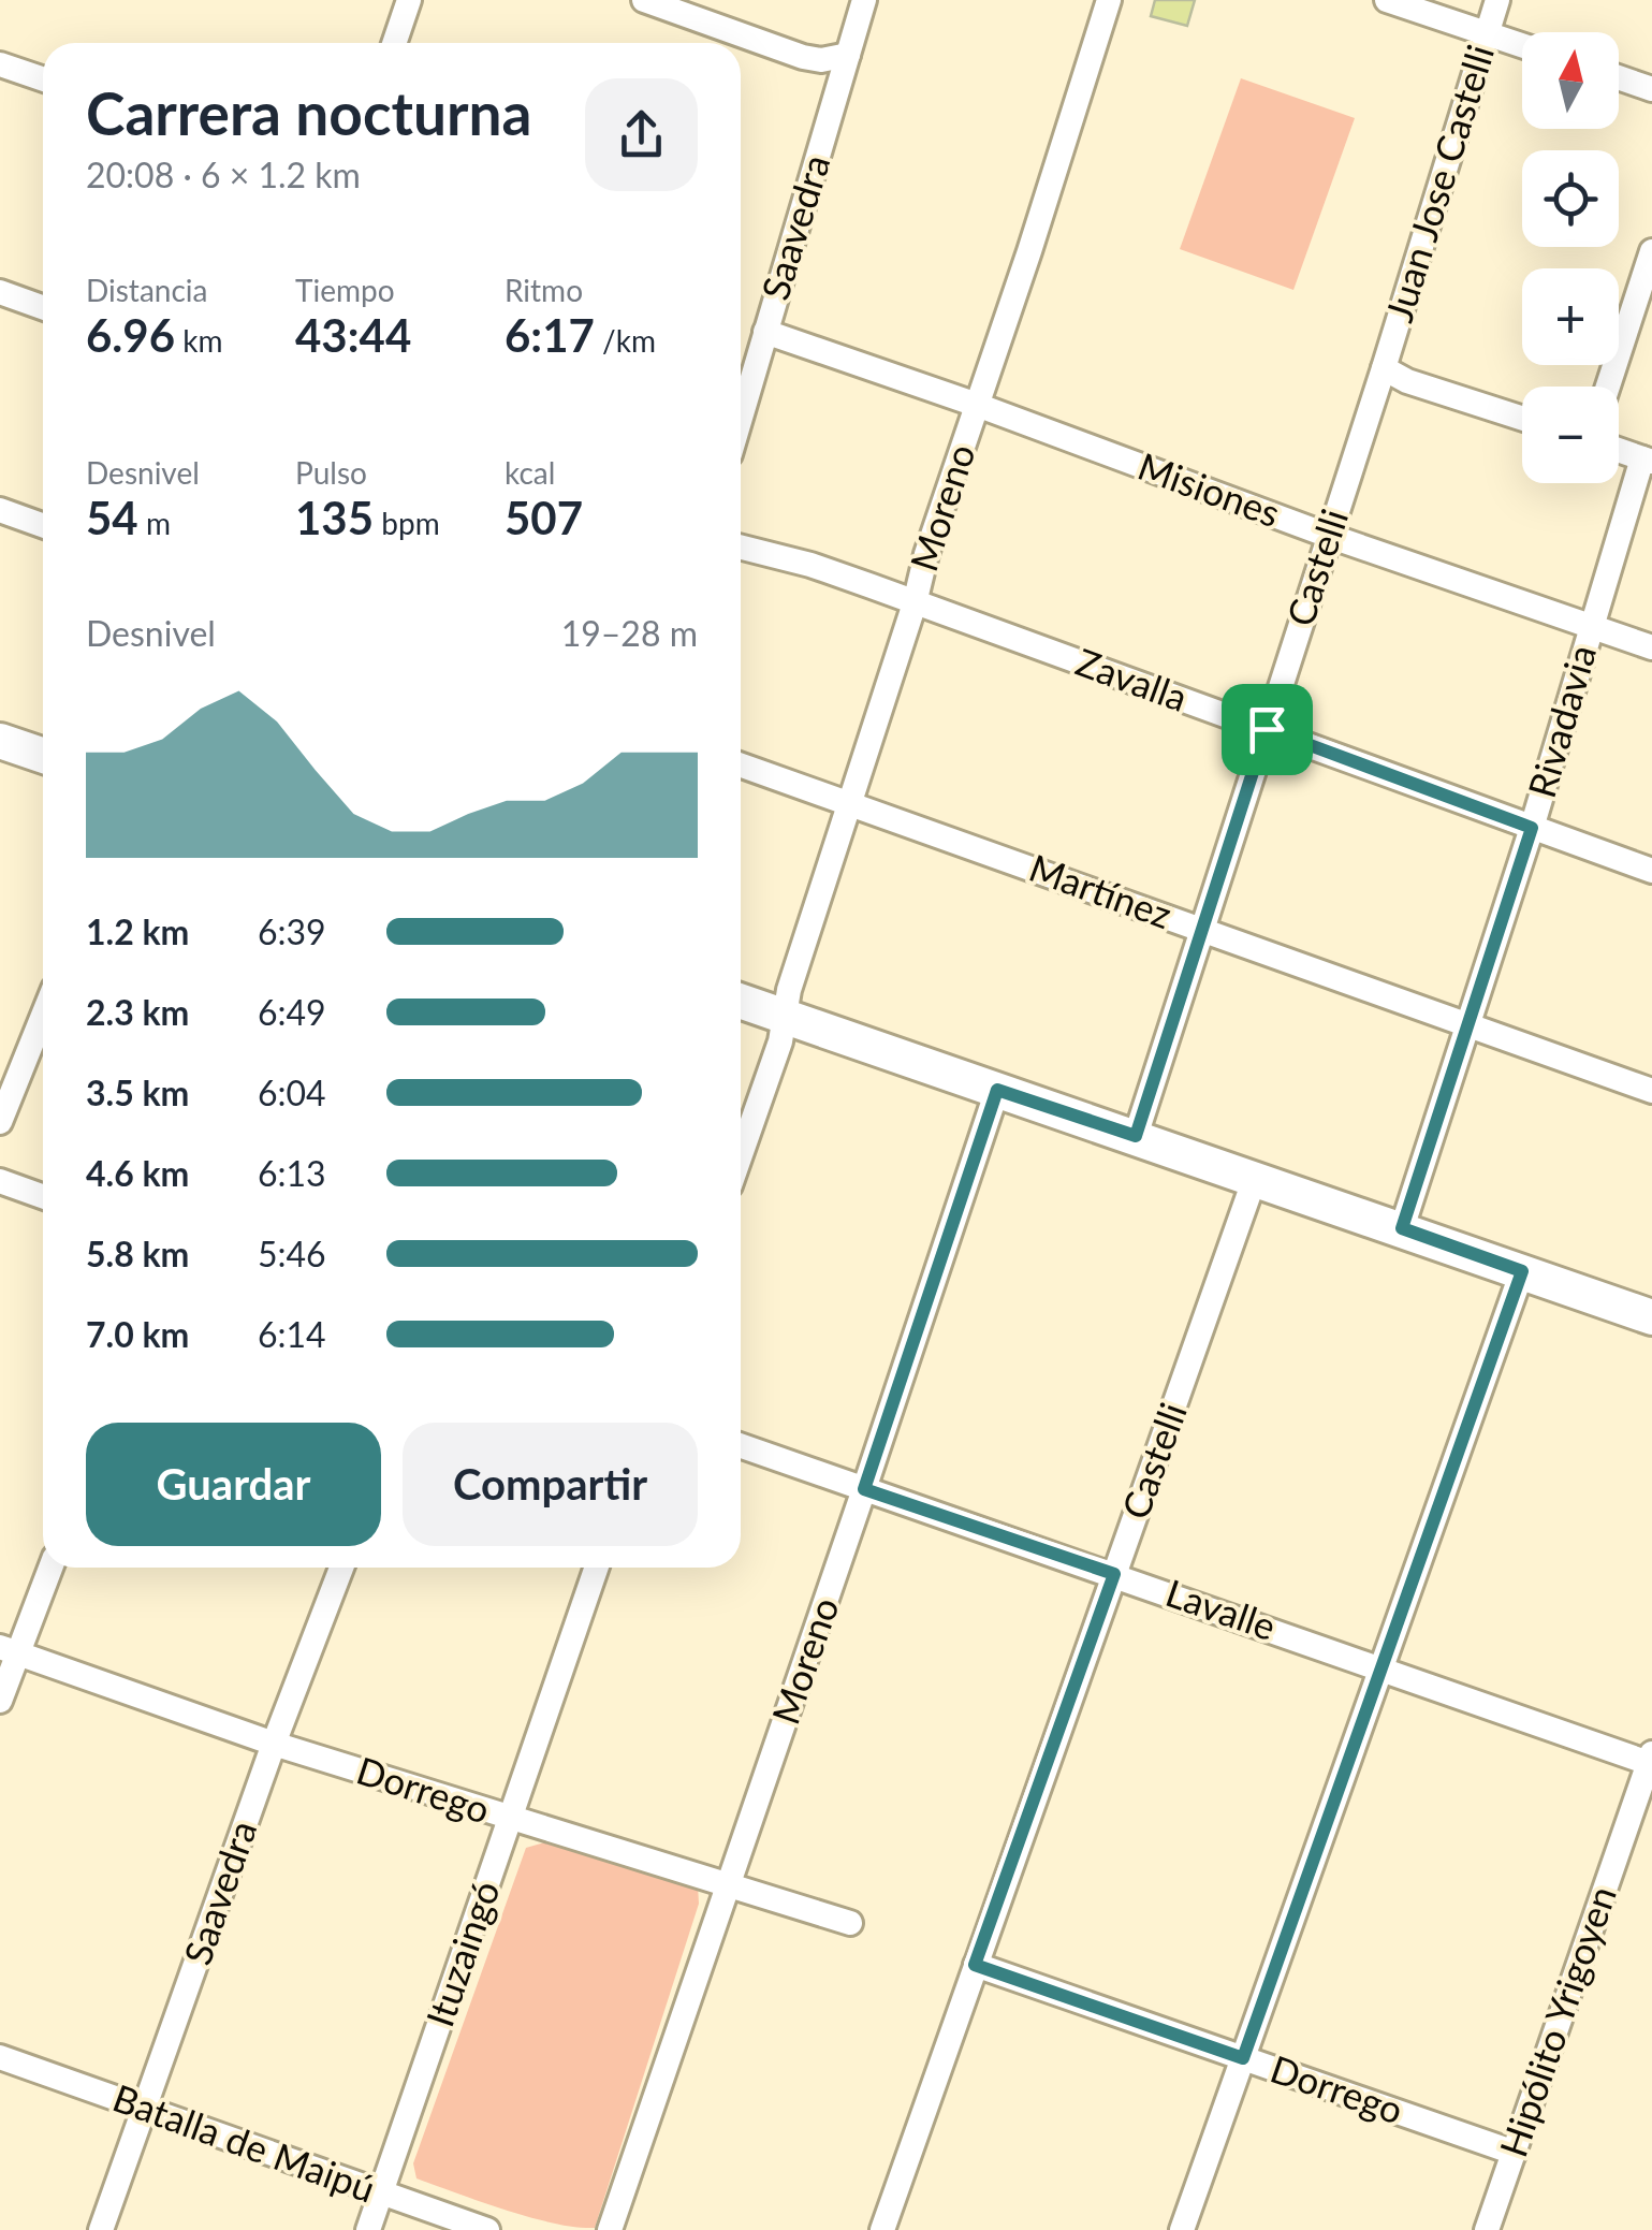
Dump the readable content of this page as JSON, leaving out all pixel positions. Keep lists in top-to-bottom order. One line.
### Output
{"streets":{"street":["Juan Jose Castelli","Saavedra","Misiones","Moreno","Castelli","Zavalla","Rivadavia","Martínez","Lavalle","Dorrego","Ituzaingó","Hipólito Yrigoyen","Batalla de Maipú"]},"crossings":[["Juan Jose Castelli","Castelli"],["Saavedra","Misiones"],["Saavedra","Dorrego"],["Saavedra","Batalla de Maipú"],["Misiones","Moreno"],["Misiones","Castelli"],["Misiones","Rivadavia"],["Moreno","Zavalla"],["Moreno","Martínez"],["Moreno","Lavalle"],["Moreno","Dorrego"],["Castelli","Zavalla"],["Castelli","Martínez"],["Castelli","Lavalle"],["Castelli","Dorrego"],["Zavalla","Rivadavia"],["Rivadavia","Martínez"],["Lavalle","Hipólito Yrigoyen"],["Dorrego","Ituzaingó"],["Dorrego","Hipólito Yrigoyen"],["Ituzaingó","Batalla de Maipú"]],"north":"top","page":{"map_buttons":["+","−"],"heading":["Carrera nocturna","20:08 · 6 × 1.2 km"],"stats":[["Distancia","6.96 km"],["Tiempo","43:44"],["Ritmo","6:17 /km"],["Desnivel","54 m"],["Pulso","135 bpm"],["kcal","507"]],"chart":["Desnivel","19–28 m"],"list":[{"name":"1.2 km","note":"6:39"},{"name":"2.3 km","note":"6:49"},{"name":"3.5 km","note":"6:04"},{"name":"4.6 km","note":"6:13"},{"name":"5.8 km","note":"5:46"},{"name":"7.0 km","note":"6:14"}],"buttons":["Guardar","Compartir"]}}
